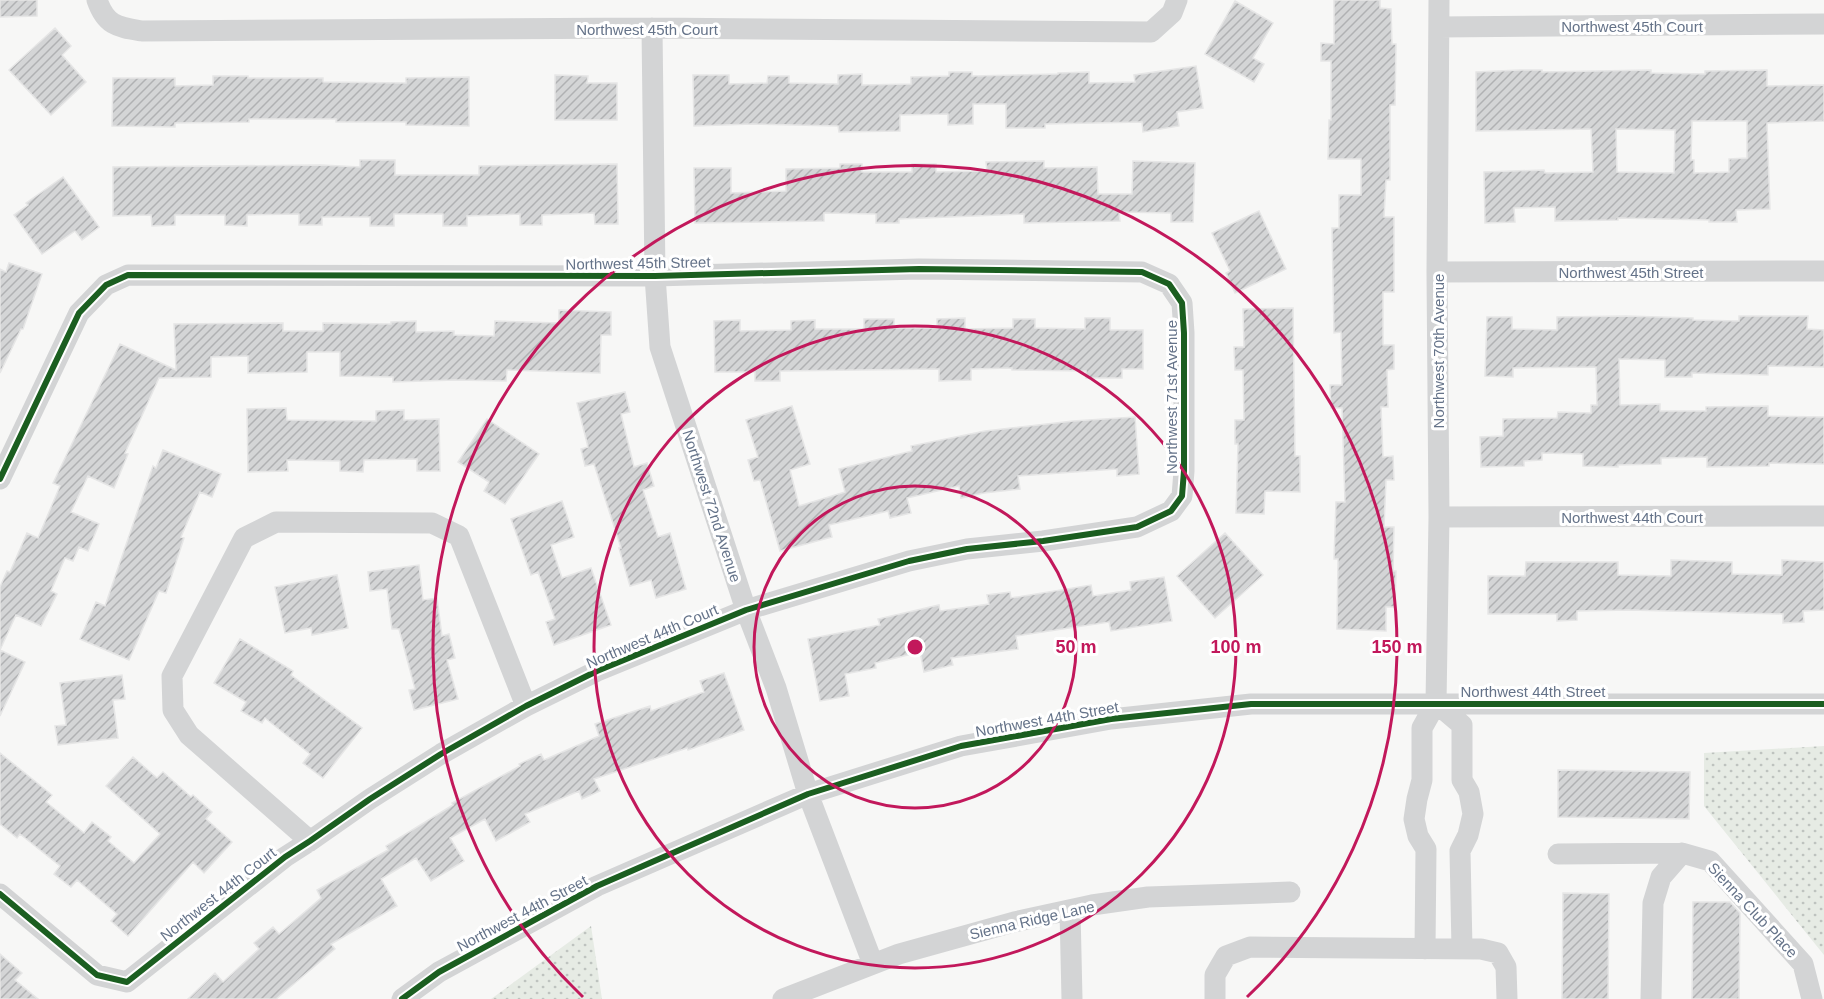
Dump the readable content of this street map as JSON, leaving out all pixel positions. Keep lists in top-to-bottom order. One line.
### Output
{"streets":{"street":["Northwest 45th Court","Northwest 45th Street","Northwest 70th Avenue","Northwest 71st Avenue","Northwest 72nd Avenue","Northwest 44th Court","Northwest 44th Street","Sienna Club Place","Sienna Ridge Lane"]},"crossings":[["Northwest 45th Court","Northwest 70th Avenue"],["Northwest 45th Court","Northwest 72nd Avenue"],["Northwest 45th Street","Northwest 70th Avenue"],["Northwest 45th Street","Northwest 71st Avenue"],["Northwest 45th Street","Northwest 72nd Avenue"],["Northwest 70th Avenue","Northwest 44th Court"],["Northwest 70th Avenue","Northwest 44th Street"],["Northwest 71st Avenue","Northwest 44th Court"],["Northwest 72nd Avenue","Northwest 44th Court"],["Northwest 72nd Avenue","Northwest 44th Street"],["Northwest 72nd Avenue","Sienna Ridge Lane"]],"rings":["50 m","100 m","150 m"]}
